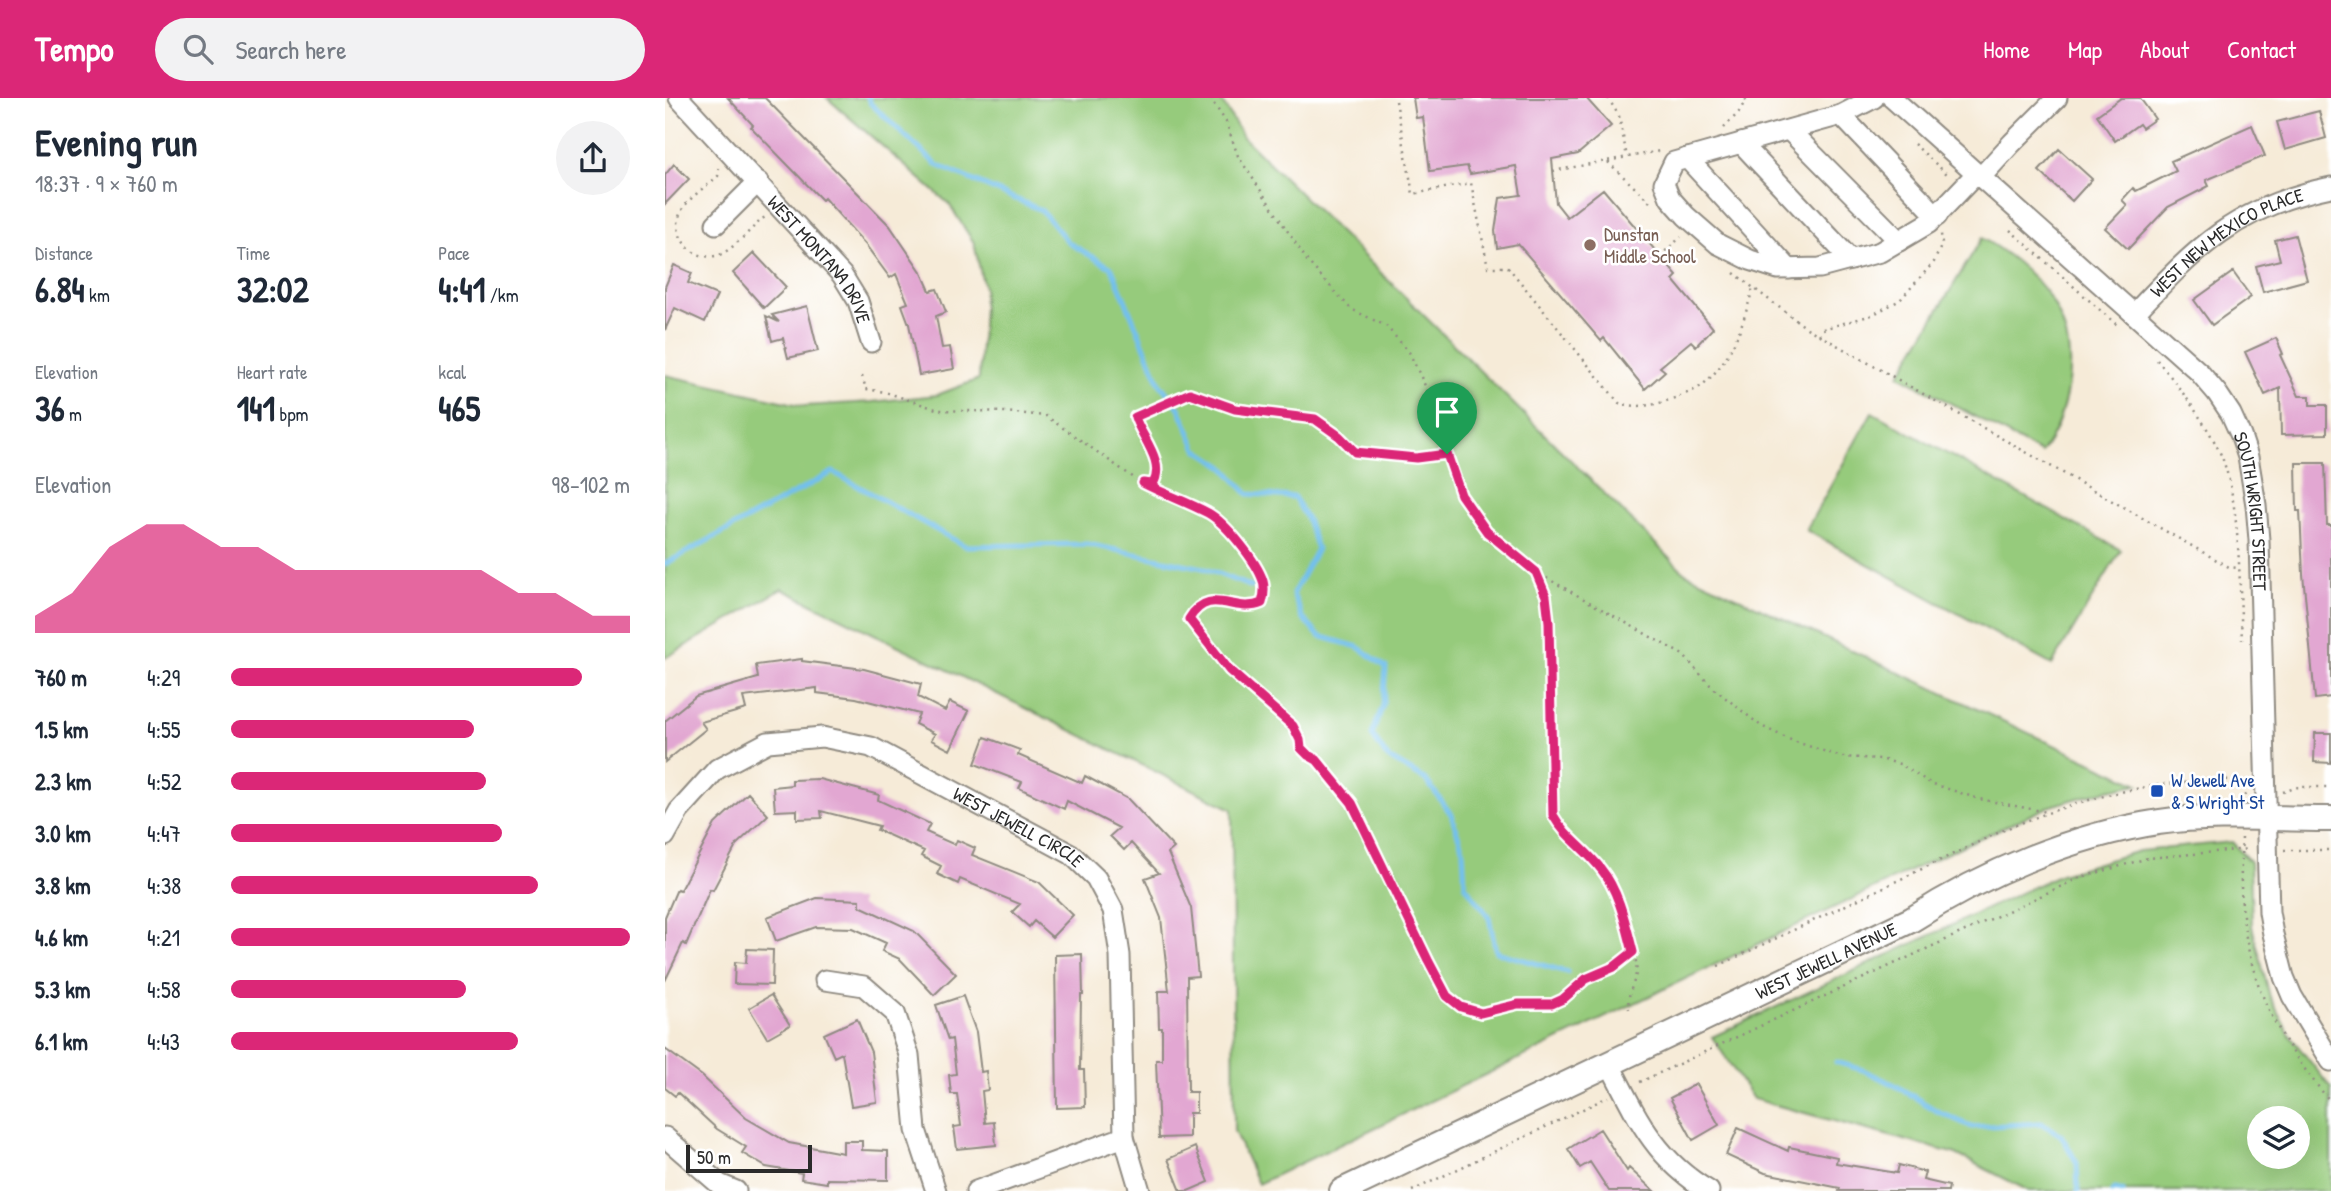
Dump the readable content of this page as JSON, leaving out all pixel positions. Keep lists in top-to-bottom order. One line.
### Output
{"streets":{"main road":["WEST JEWELL AVENUE"],"street":["WEST NEW MEXICO PLACE","WEST MONTANA DRIVE","SOUTH WRIGHT STREET","WEST JEWELL CIRCLE"]},"crossings":[["WEST NEW MEXICO PLACE","SOUTH WRIGHT STREET"],["SOUTH WRIGHT STREET","WEST JEWELL AVENUE"]],"places":{"other":["Dunstan Middle School"],"transit":["W Jewell Ave & S Wright St"]},"scale_bar":"50 m","page":{"header":"Tempo","search":"Search here","nav":["Home","Map","About","Contact"],"heading":["Evening run","18:37 · 9 × 760 m"],"stats":[["Distance","6.84 km"],["Time","32:02"],["Pace","4:41 /km"],["Elevation","36 m"],["Heart rate","141 bpm"],["kcal","465"]],"chart":["Elevation","98–102 m"],"list":[{"name":"760 m","note":"4:29"},{"name":"1.5 km","note":"4:55"},{"name":"2.3 km","note":"4:52"},{"name":"3.0 km","note":"4:47"},{"name":"3.8 km","note":"4:38"},{"name":"4.6 km","note":"4:21"},{"name":"5.3 km","note":"4:58"},{"name":"6.1 km","note":"4:43"}],"scale":"50 m"}}
